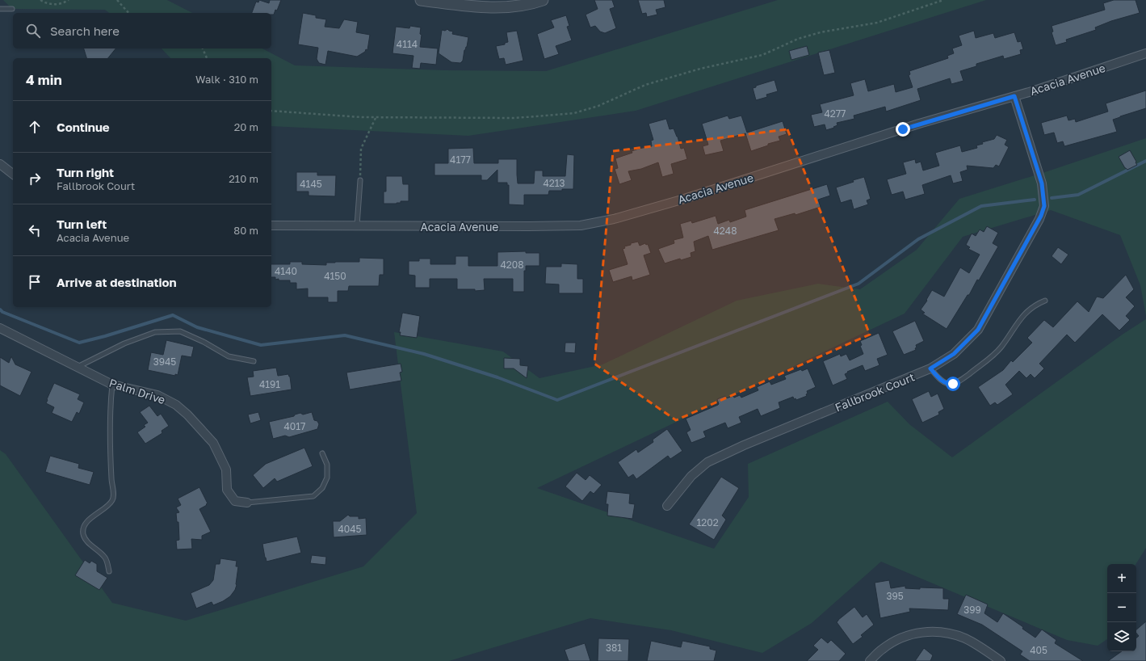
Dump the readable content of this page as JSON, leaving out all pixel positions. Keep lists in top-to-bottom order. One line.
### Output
{"streets":{"street":["Acacia Avenue","Palm Drive","Fallbrook Court"]},"crossings":[["Acacia Avenue","Fallbrook Court"]],"house_numbers":["4114","4277","4177","4213","4145","4248","4208","4140","4150","3945","4191","4017","1202","4045","395","399","381","405"],"page":{"search":"Search here","heading":["4 min","Walk · 310 m"],"list":[["Continue","20 m"],["Turn right","Fallbrook Court","210 m"],["Turn left","Acacia Avenue","80 m"],"Arrive at destination"],"map_buttons":["+","−"]}}
